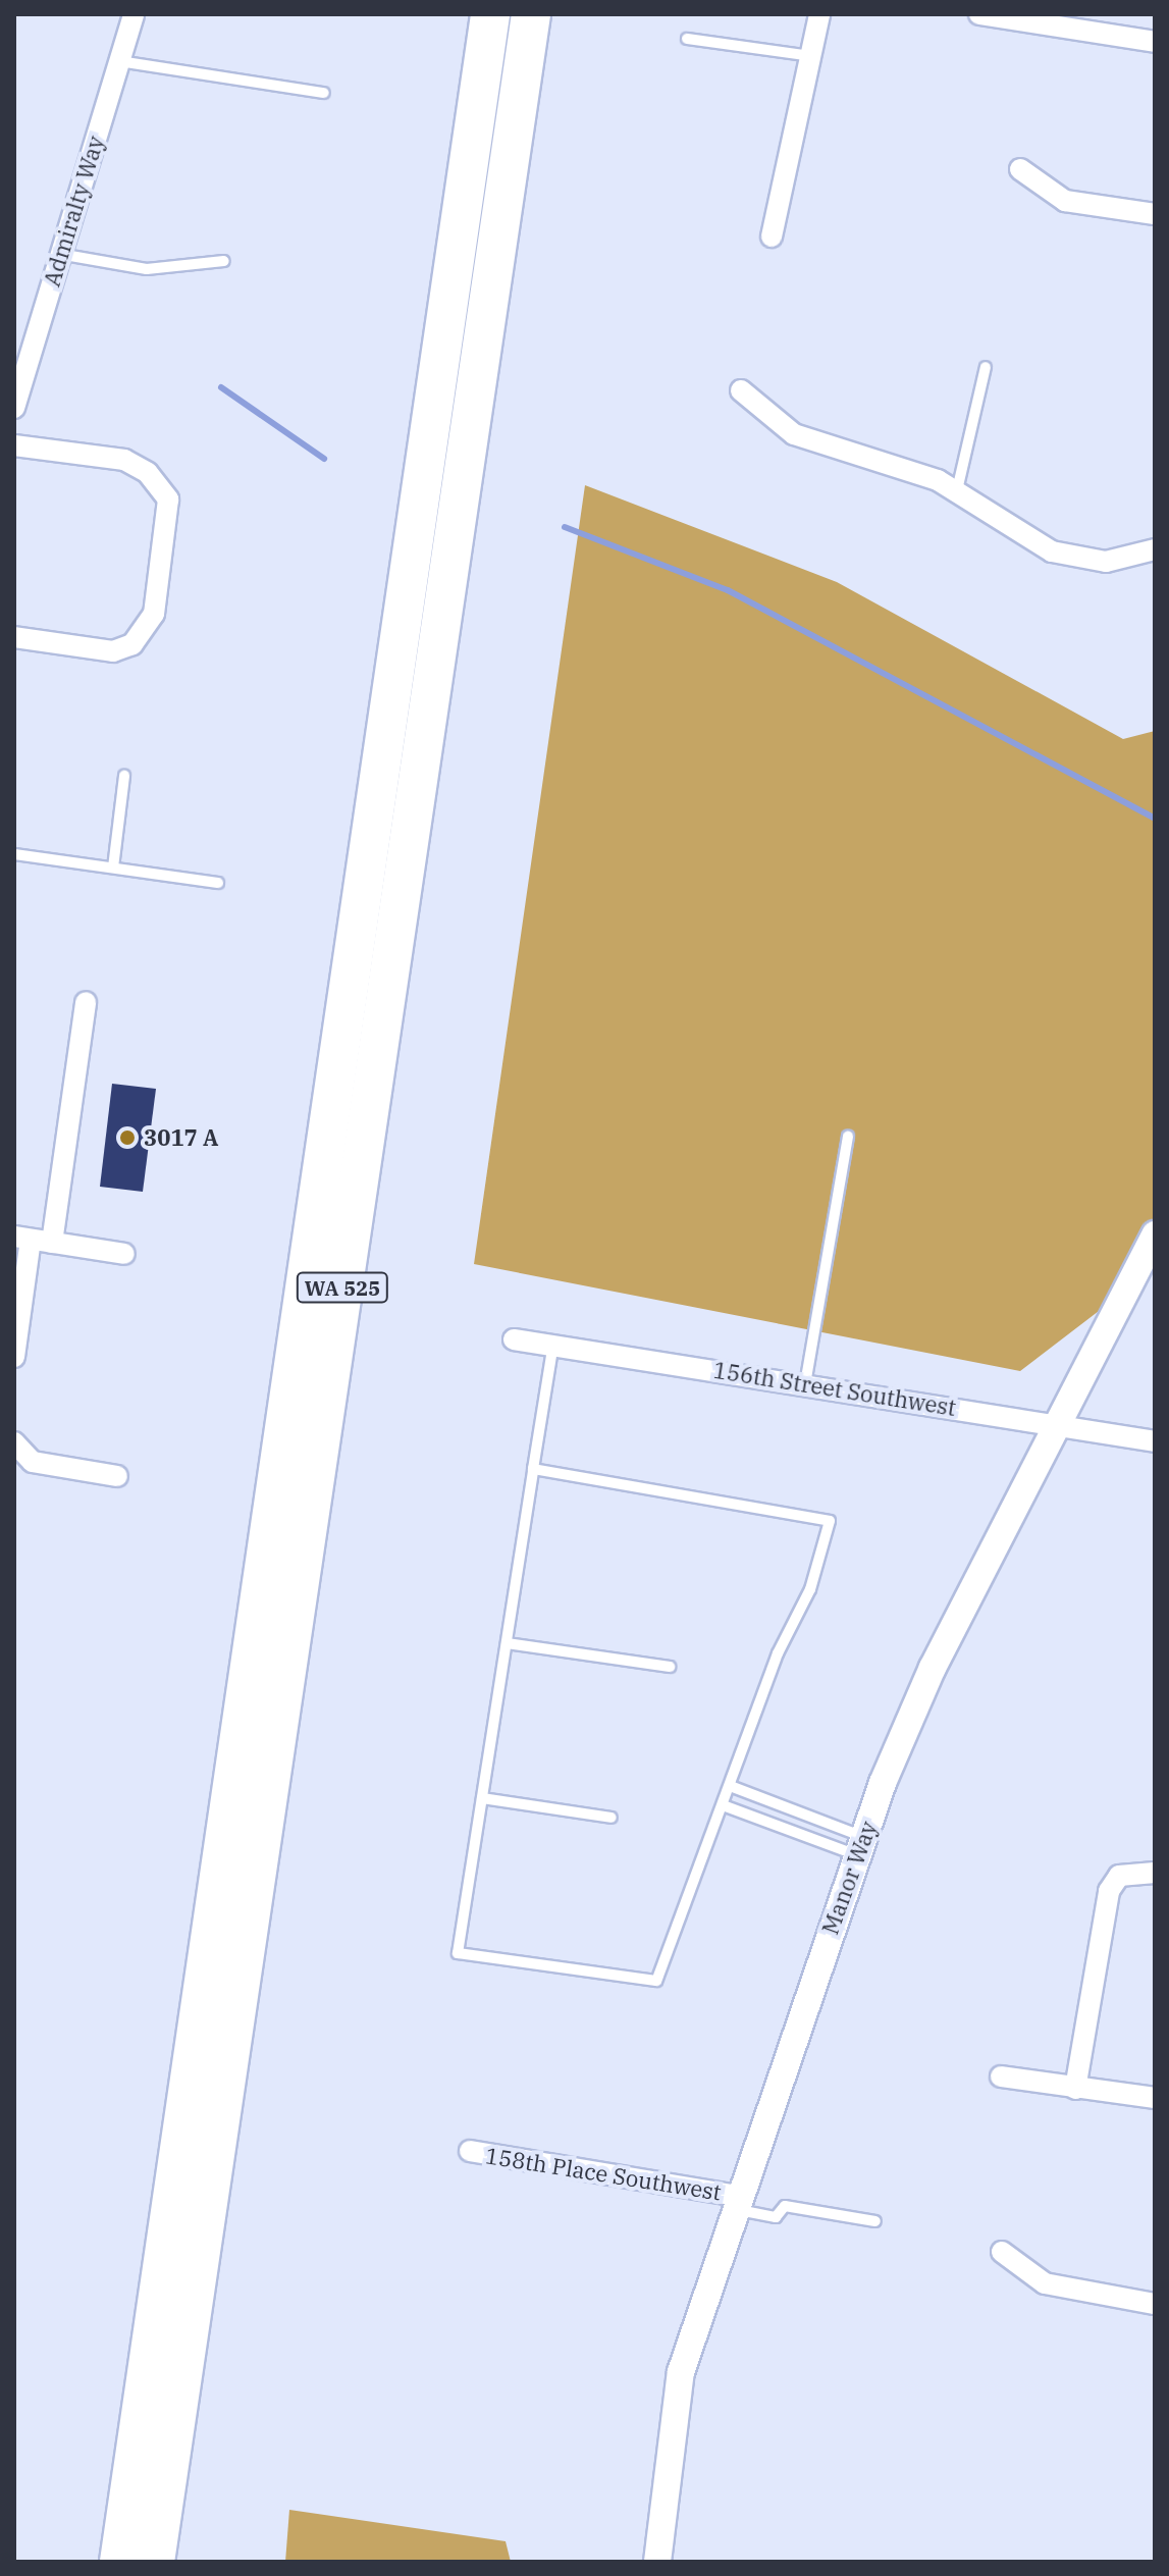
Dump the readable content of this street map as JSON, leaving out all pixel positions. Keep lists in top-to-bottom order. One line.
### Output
{"streets":{"highway":["WA 525"],"street":["Admiralty Way","156th Street Southwest","Manor Way","158th Place Southwest"]},"crossings":[["156th Street Southwest","Manor Way"],["Manor Way","158th Place Southwest"]],"places":["3017 A"]}
